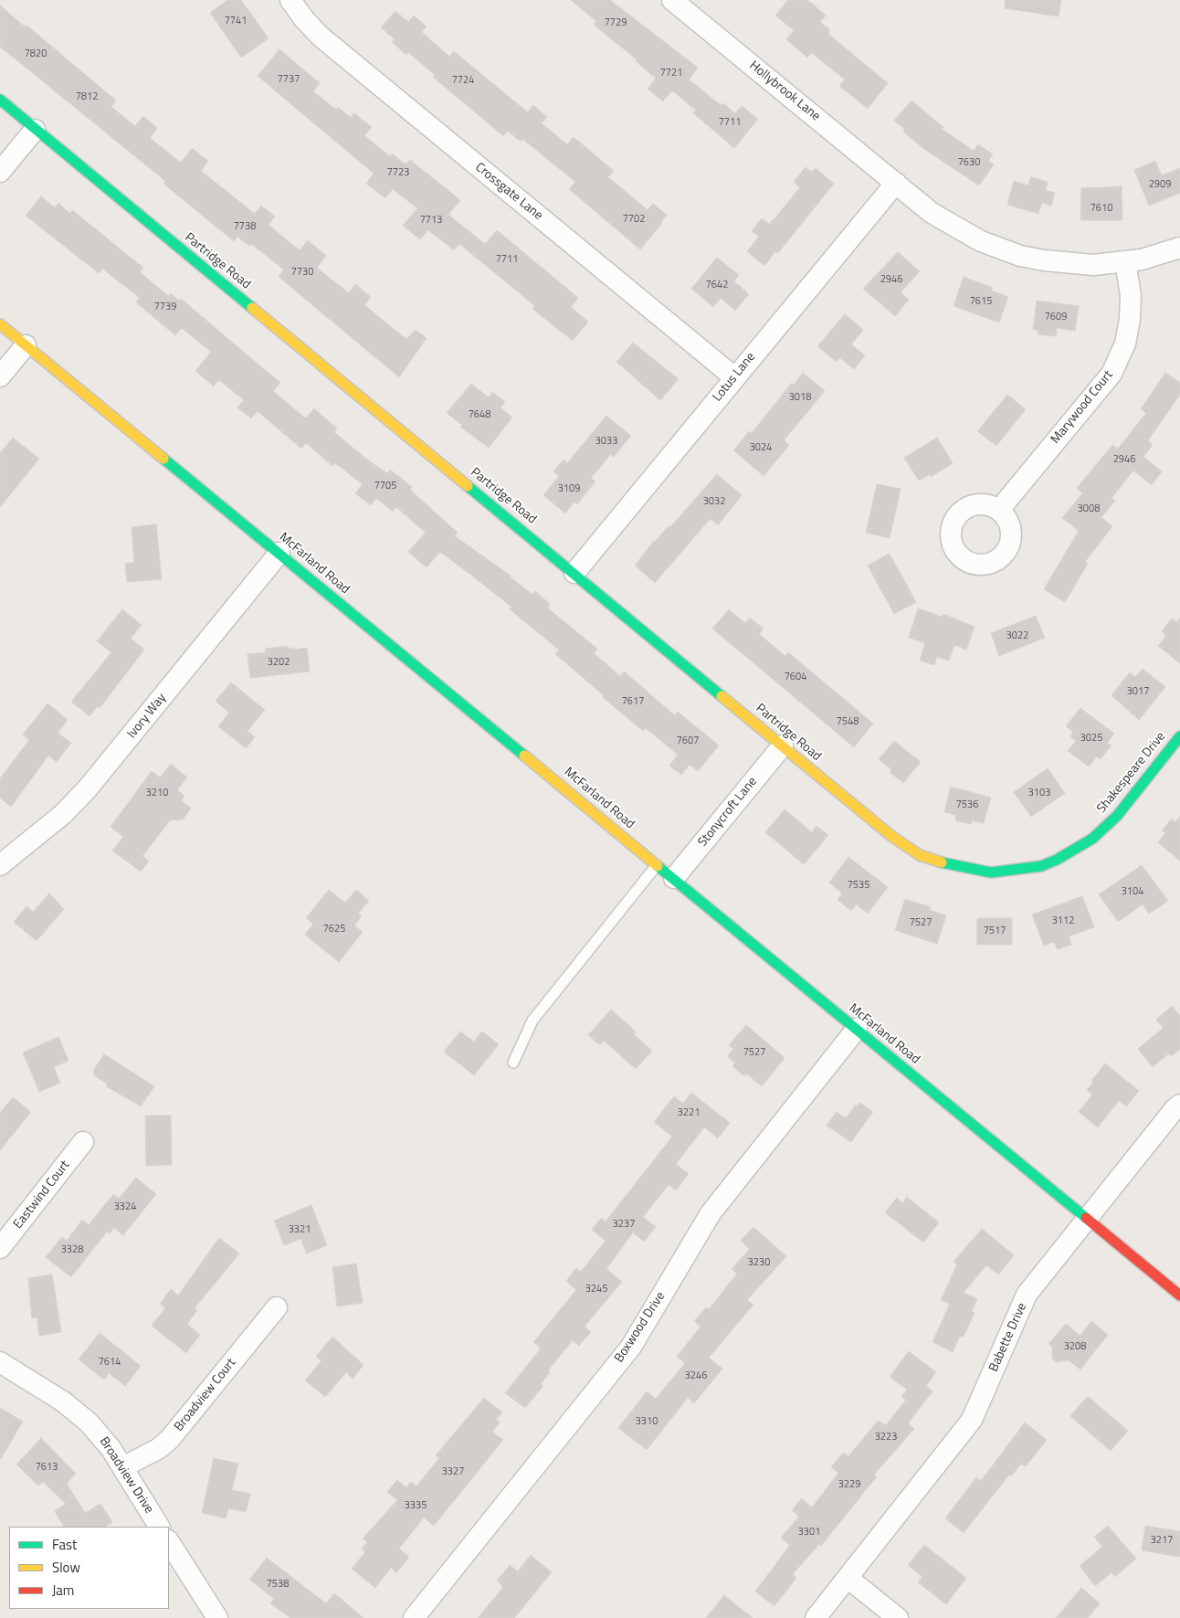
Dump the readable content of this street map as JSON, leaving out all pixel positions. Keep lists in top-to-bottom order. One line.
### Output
{"streets":{"street":["Hollybrook Lane","Crossgate Lane","Partridge Road","Lotus Lane","Marywood Court","McFarland Road","Ivory Way","Shakespeare Drive","Stonycroft Lane","Eastwind Court","Boxwood Drive","Babette Drive","Broadview Court","Broadview Drive"]},"crossings":[["Hollybrook Lane","Lotus Lane"],["Hollybrook Lane","Marywood Court"],["Crossgate Lane","Lotus Lane"],["Partridge Road","Lotus Lane"],["Partridge Road","Shakespeare Drive"],["Partridge Road","Stonycroft Lane"],["McFarland Road","Ivory Way"],["McFarland Road","Stonycroft Lane"],["McFarland Road","Boxwood Drive"],["McFarland Road","Babette Drive"],["Broadview Court","Broadview Drive"]],"house_numbers":["7741","7729","7820","7721","7737","7724","7812","7711","7630","7723","2909","7610","7702","7713","7738","7711","7730","2946","7642","7615","7739","7609","3018","7648","3033","3024","2946","7705","3109","3032","3008","3022","3202","7604","3017","7617","7548","3025","7607","3210","3103","7536","7535","3104","3112","7527","7625","7517","7527","3221","3324","3237","3321","3328","3230","3245","3208","7614","3246","3310","3223","7613","3327","3229","3335","3301","3217","7538"],"legend":["Fast","Slow","Jam"]}
